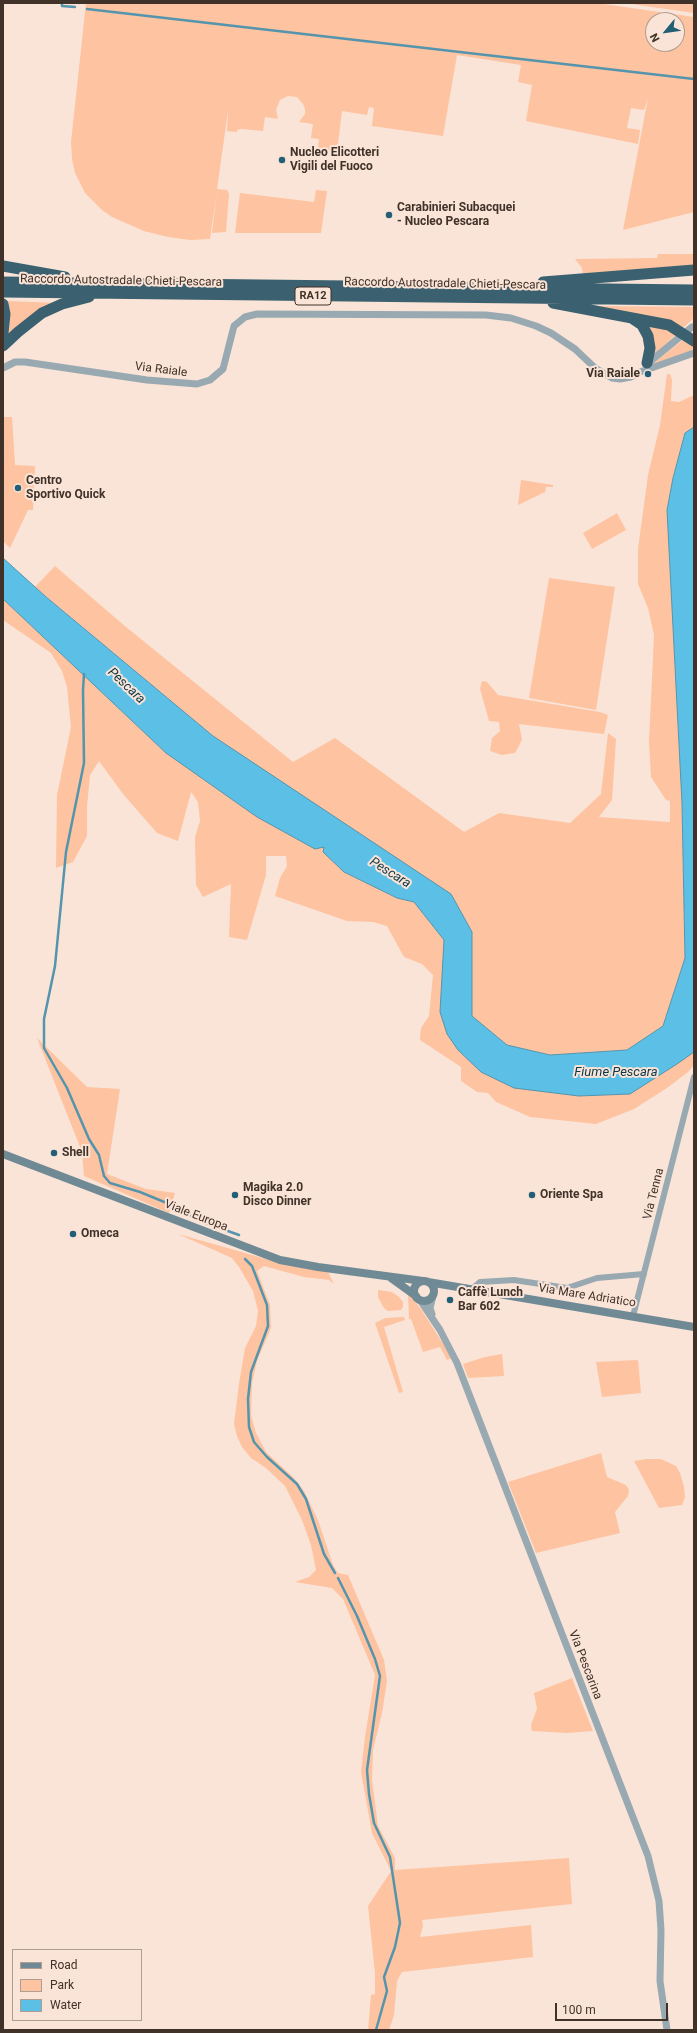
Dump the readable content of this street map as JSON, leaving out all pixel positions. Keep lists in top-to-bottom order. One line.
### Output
{"streets":{"highway":["Raccordo Autostradale Chieti-Pescara","RA12"],"main road":["Viale Europa","Via Mare Adriatico"],"street":["Via Raiale","Via Tenna","Via Pescarina"]},"crossings":[["Via Tenna","Via Mare Adriatico"],["Viale Europa","Via Mare Adriatico"],["Viale Europa","Via Pescarina"],["Via Mare Adriatico","Via Pescarina"]],"water":["Pescara","Fiume Pescara"],"places":["Nucleo Elicotteri Vigili del Fuoco","Carabinieri Subacquei - Nucleo Pescara","Via Raiale","Centro Sportivo Quick","Shell","Magika 2.0 Disco Dinner","Oriente Spa","Omeca","Caffè Lunch Bar 602"],"legend":["Road","Park","Water"],"scale_bar":"100 m","north":"bottom left"}
